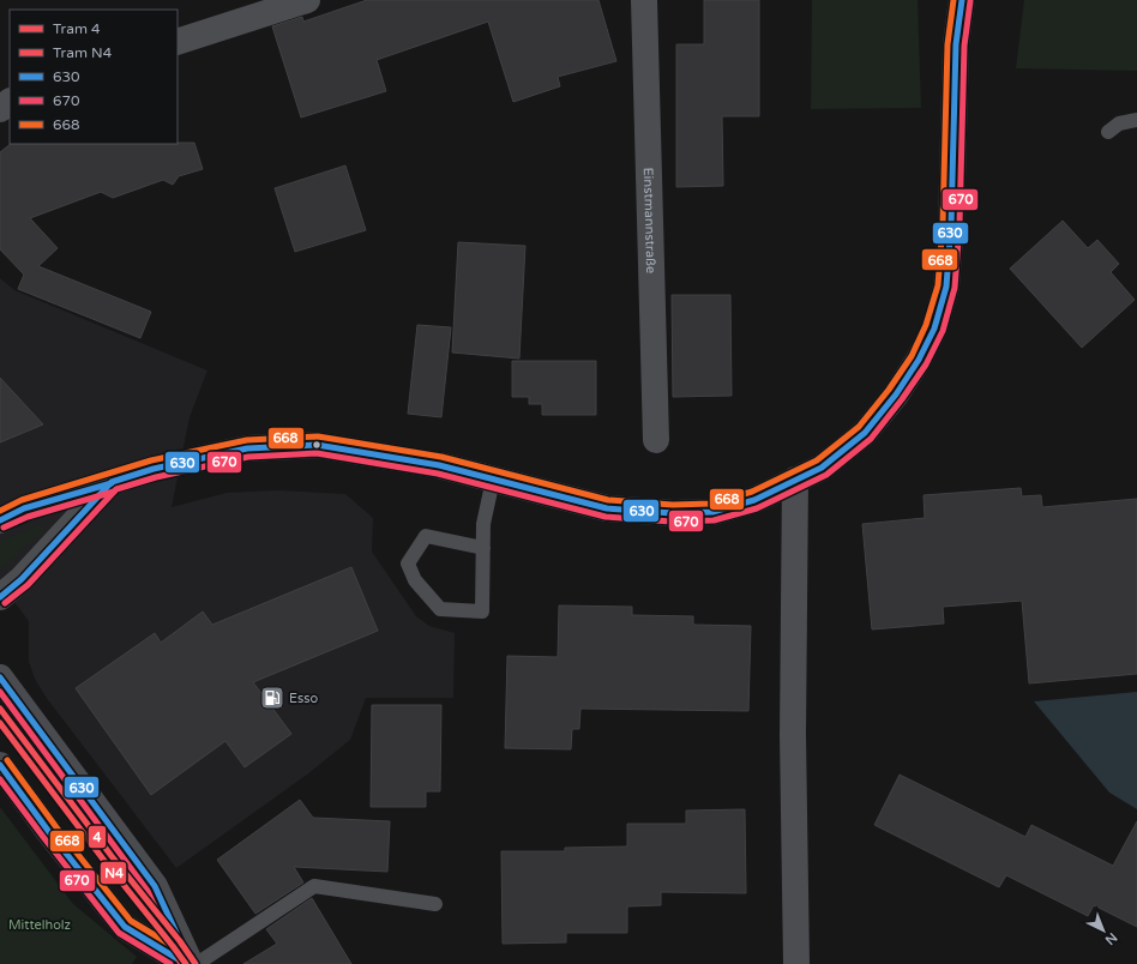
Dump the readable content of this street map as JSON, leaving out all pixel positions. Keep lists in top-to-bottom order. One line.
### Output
{"streets":{"street":["Einstmannstraße"]},"parks":["Mittelholz"],"places":{"fuel station":["Esso"]},"lines":["transit line 630","transit line 668","transit line 670","tram line 4","tram line N4"],"legend":["Tram 4","Tram N4","630","670","668"],"north":"bottom right"}
